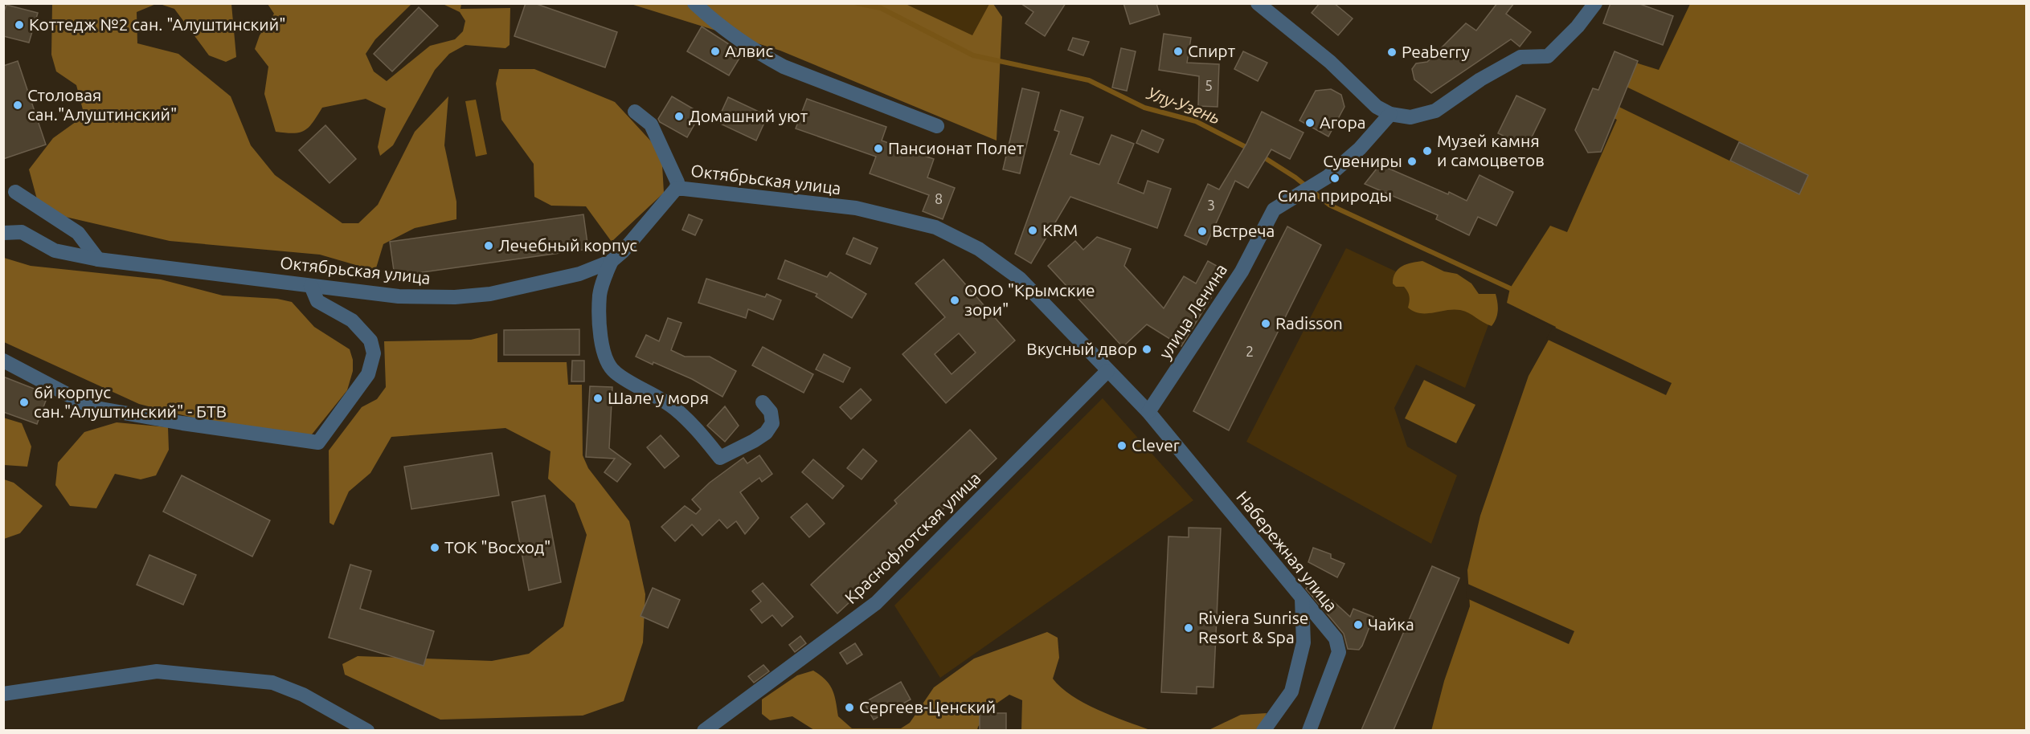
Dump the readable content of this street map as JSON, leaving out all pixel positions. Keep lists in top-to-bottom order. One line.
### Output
{"streets":{"street":["Октябрьская улица","улица Ленина","Краснофлотская улица","Набережная улица"]},"crossings":[["Октябрьская улица","улица Ленина"],["Октябрьская улица","Краснофлотская улица"],["Октябрьская улица","Набережная улица"],["улица Ленина","Набережная улица"]],"water":["Улу-Узень"],"places":["Коттедж №2 сан. \"Алуштинский\"","Алвис","Спирт","Peaberry","Столовая сан.\"Алуштинский\"","Домашний уют","Агора","Пансионат Полет","Музей камня и самоцветов","Сувениры","Сила природы","KRM","Встреча","Лечебный корпус","ООО \"Крымские зори\"","Radisson","Вкусный двор","Шале у моря","6й корпус сан.\"Алуштинский\" - БТВ","Clever","ТОК \"Восход\"","Чайка","Riviera Sunrise Resort & Spa","Сергеев-Ценский"],"house_numbers":["5","8","3","2"]}
